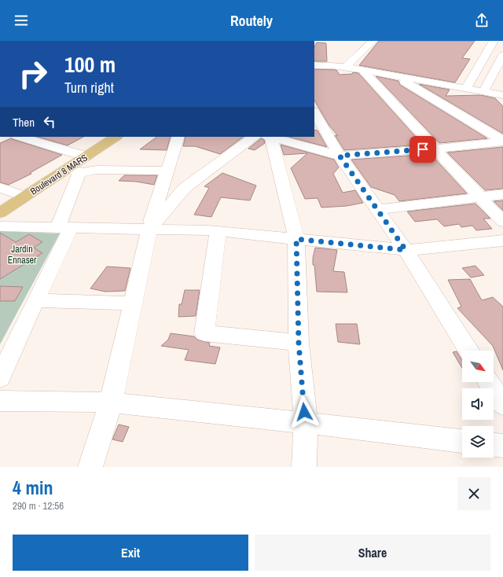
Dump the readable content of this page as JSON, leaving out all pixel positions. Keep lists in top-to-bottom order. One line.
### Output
{"streets":{"main road":["Boulevard 8 MARS"]},"parks":["Jardin Ennaser"],"north":"bottom right","page":{"header":"Routely","turn":["100 m","Turn right"],"then":"Then","heading":["4 min","290 m · 12:56"],"buttons":["Exit","Share"]}}
